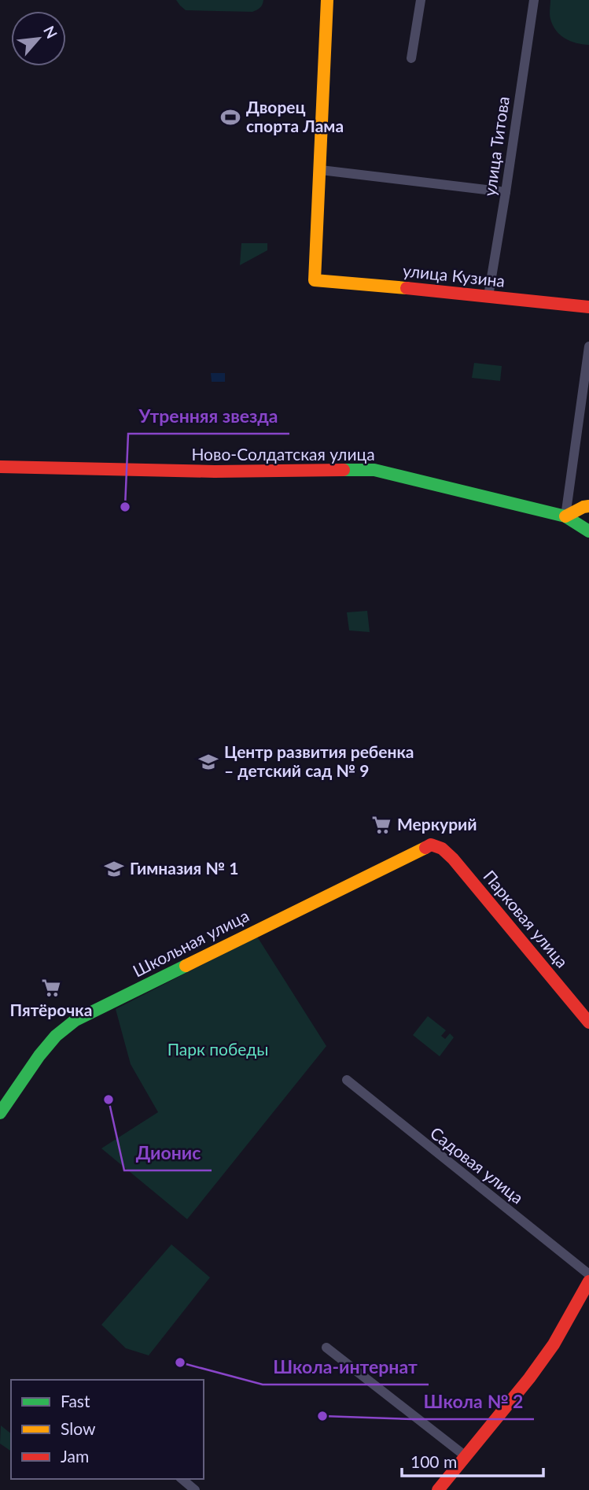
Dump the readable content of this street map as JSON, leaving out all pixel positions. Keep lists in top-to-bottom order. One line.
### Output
{"streets":{"street":["улица Титова","улица Кузина","Ново-Солдатская улица","Парковая улица","Школьная улица","Садовая улица"]},"crossings":[["улица Титова","улица Кузина"],["Парковая улица","Школьная улица"]],"parks":["Парк победы"],"places":{"sports":["Дворец спорта Лама"],"other":["Утренняя звезда","Дионис","Школа-интернат","Школа № 2"],"school or university":["Центр развития ребенка – детский сад № 9","Гимназия № 1"],"supermarket":["Меркурий","Пятёрочка"]},"legend":["Fast","Slow","Jam"],"scale_bar":"100 m","north":"top right"}
